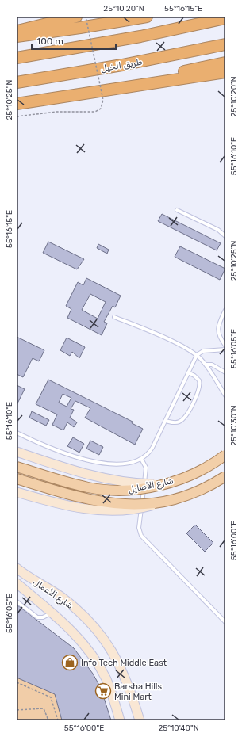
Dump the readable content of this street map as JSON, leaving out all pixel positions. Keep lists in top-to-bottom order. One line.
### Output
{"streets":{"highway":["طريق الخيل"],"main road":["شارع الأصايل"],"street":["شارع الأعمال"]},"places":{"shop":["Info Tech Middle East"],"supermarket":["Barsha Hills Mini Mart"]},"scale_bar":"100 m","coordinates":["25°10'20\"N","55°16'15\"E","25°10'25\"N","55°16'10\"E","55°16'05\"E","25°10'30\"N","55°16'00\"E","25°10'40\"N"]}
